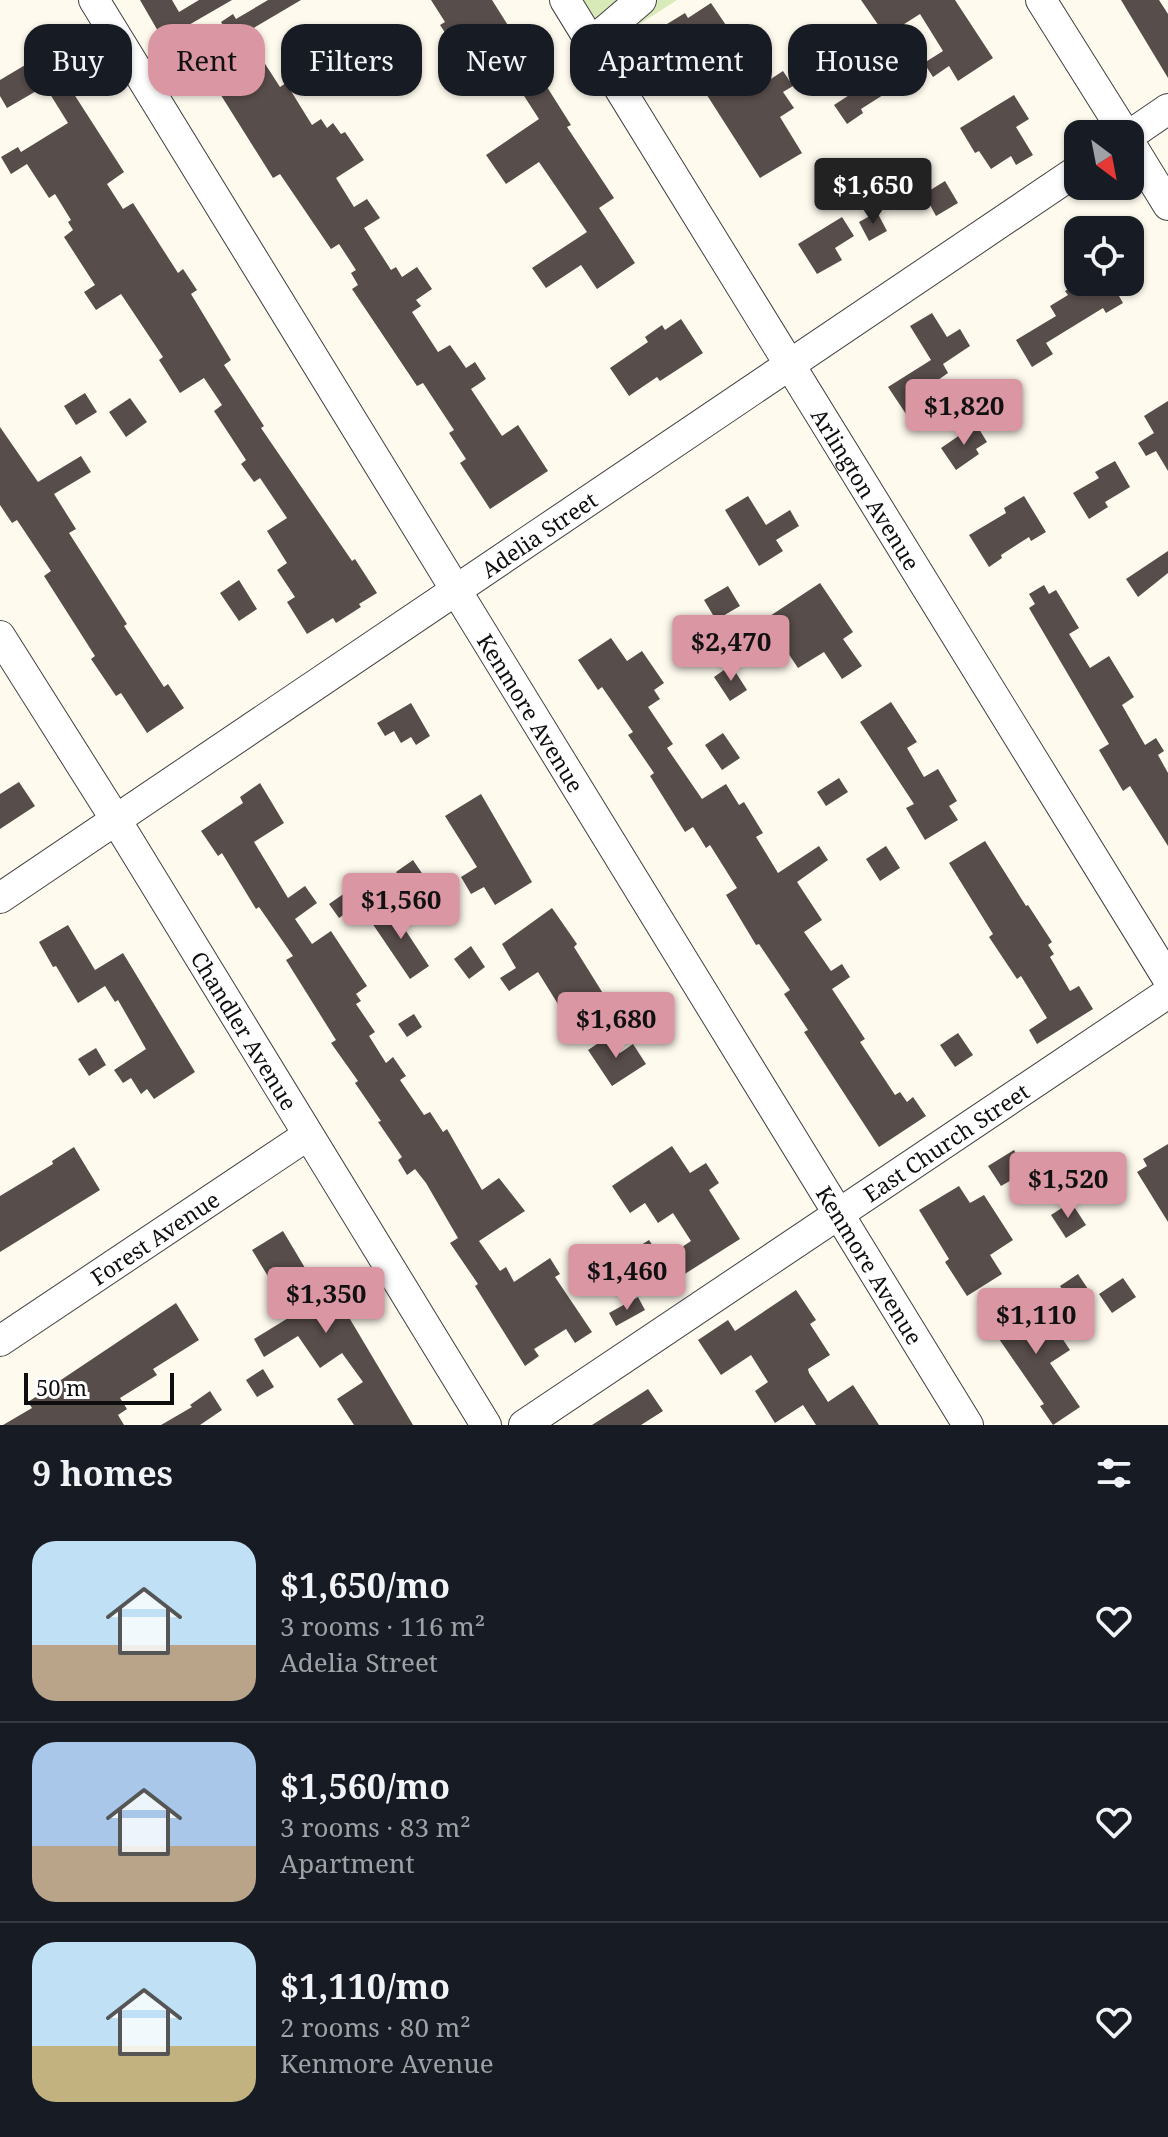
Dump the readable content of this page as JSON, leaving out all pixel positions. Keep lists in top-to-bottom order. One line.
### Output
{"streets":{"street":["Arlington Avenue","Adelia Street","Kenmore Avenue","Chandler Avenue","East Church Street","Forest Avenue"]},"crossings":[["Arlington Avenue","Adelia Street"],["Adelia Street","Kenmore Avenue"],["Adelia Street","Chandler Avenue"],["Kenmore Avenue","East Church Street"],["Chandler Avenue","Forest Avenue"]],"scale_bar":"50 m","north":"bottom right","page":{"chip":["Buy","Rent","Filters","New","Apartment","House"],"price":["$1,650","$1,820","$2,470","$1,560","$1,680","$1,520","$1,460","$1,350","$1,110"],"scale":"50 m","heading":"9 homes","list":[{"name":"$1,650/mo","note":"3 rooms · 116 m² · Adelia Street"},{"name":"$1,560/mo","note":"3 rooms · 83 m² · Apartment"},{"name":"$1,110/mo","note":"2 rooms · 80 m² · Kenmore Avenue"}]}}
